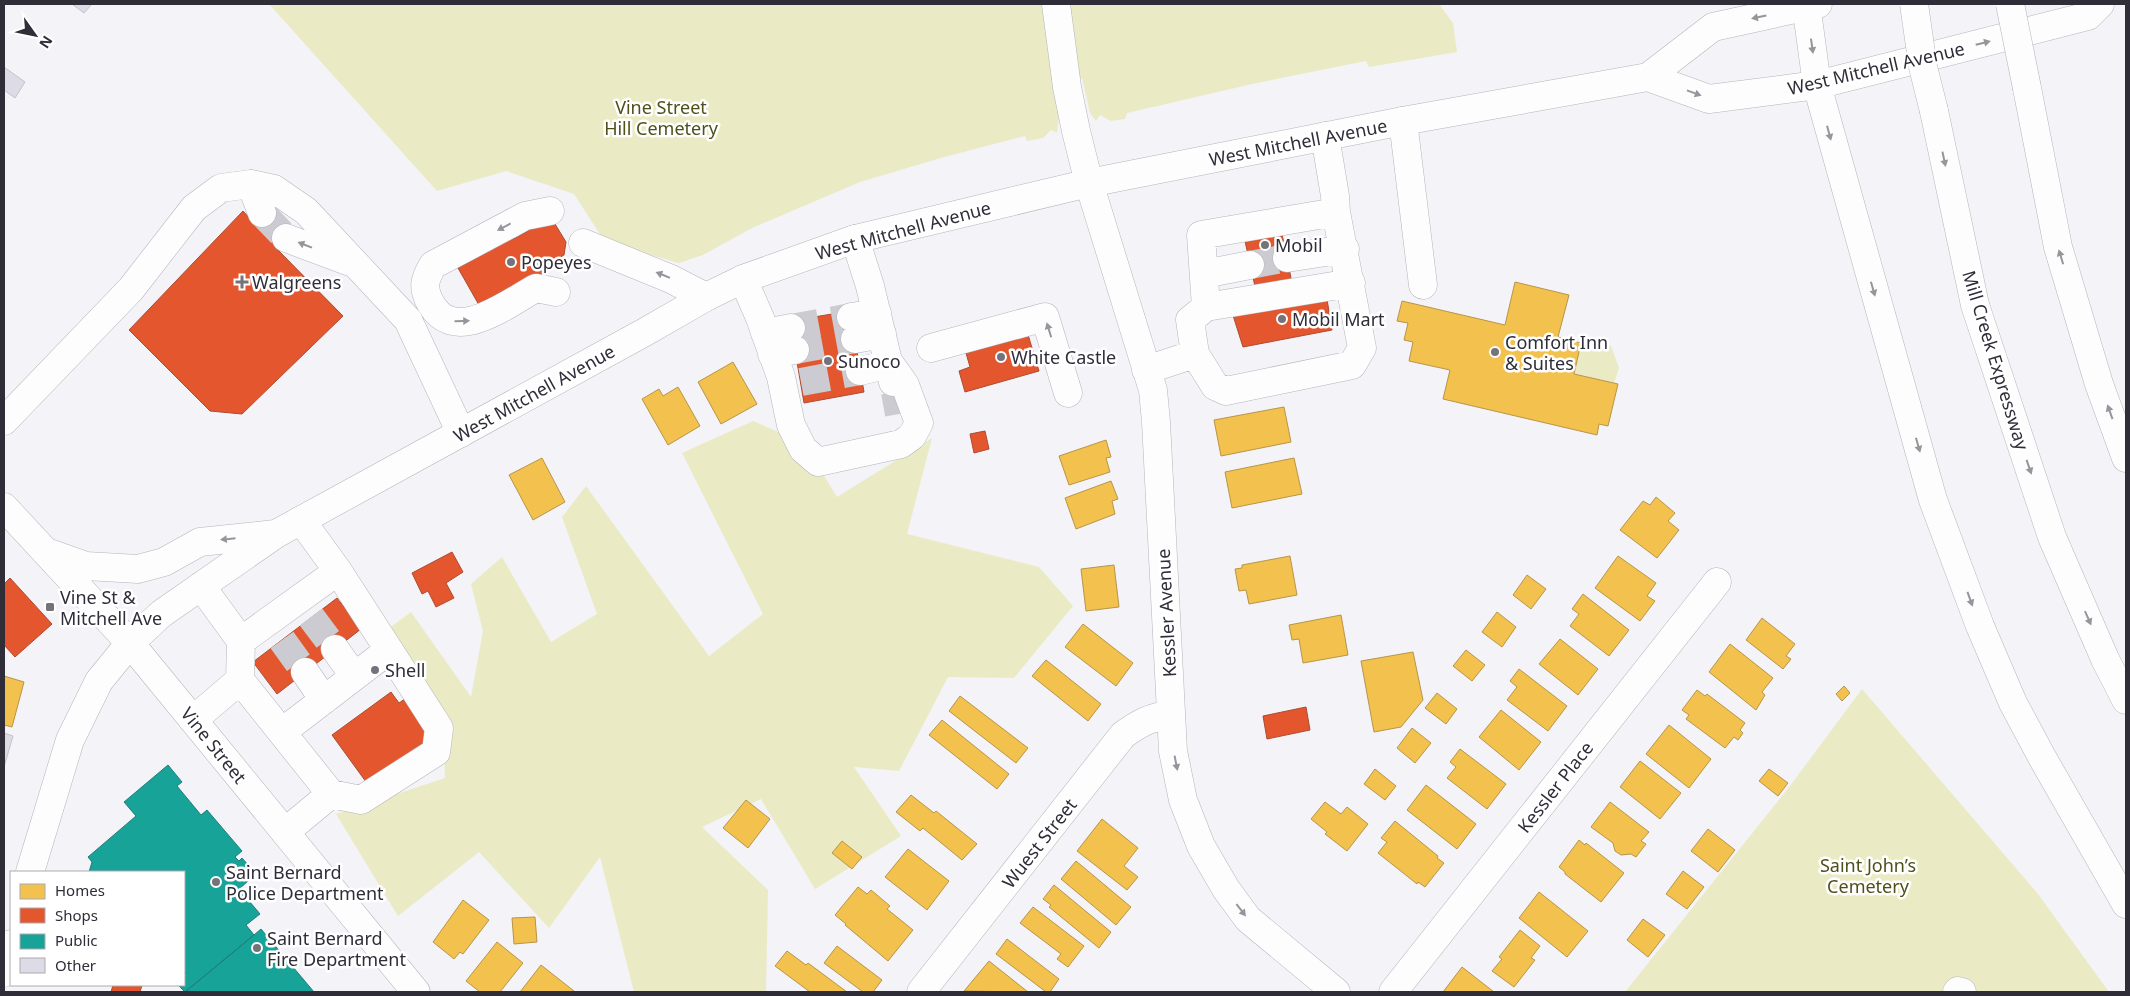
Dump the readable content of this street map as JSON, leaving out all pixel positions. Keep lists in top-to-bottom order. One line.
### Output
{"streets":{"main road":["West Mitchell Avenue","Mill Creek Expressway","Kessler Avenue","Vine Street","Kessler Place","Wuest Street"]},"crossings":[["West Mitchell Avenue","Kessler Avenue"],["West Mitchell Avenue","Vine Street"],["Kessler Avenue","Wuest Street"]],"parks":["Vine Street Hill Cemetery","Saint John’s Cemetery"],"places":{"other":["Mobil","Popeyes","Mobil Mart","Comfort Inn & Suites","White Castle","Sunoco","Shell","Saint Bernard Police Department","Saint Bernard Fire Department"],"health":["Walgreens"],"transit":["Vine St & Mitchell Ave"]},"legend":["Homes","Shops","Public","Other"],"north":"bottom right"}
